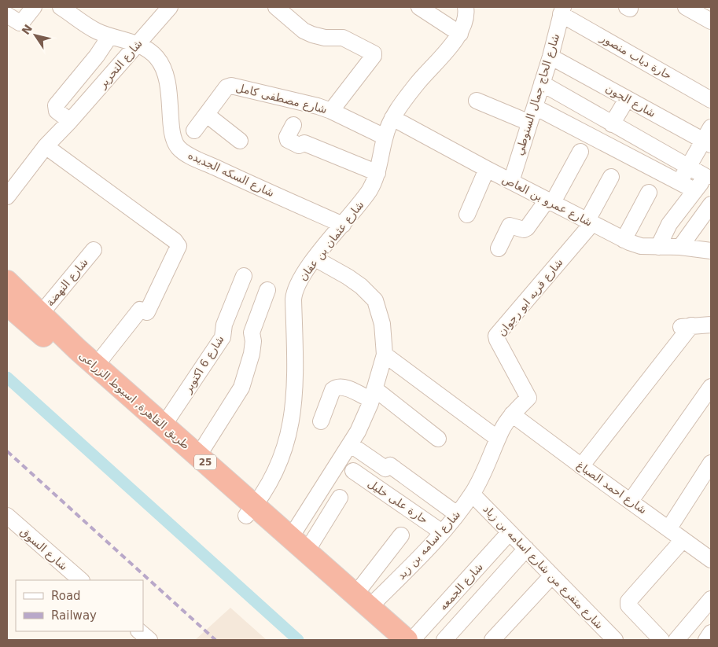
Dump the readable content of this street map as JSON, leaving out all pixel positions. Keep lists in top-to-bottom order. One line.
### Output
{"streets":{"highway":["طريق القاهرة, اسيوط الزراعى","25"],"street":["حارة دياب منصور","شارع التحرير","شارع الحاج جمال السنوطي","شارع مصطفى كامل","شارع الجون","شارع السكه الجديده","شارع عمرو بن العاص","شارع عثمان بن عفان","شارع النهضة","شارع قريه ابو رجوان","شارع 6 اكتوبر","شارع احمد الصباغ","حارة على خليل","شارع اسامه بن زيد","شارع السوق","شارع متفرع من شارع اسامه بن زياد","شارع الجمعه"]},"crossings":[["حارة دياب منصور","شارع الحاج جمال السنوطي"],["شارع التحرير","شارع السكه الجديده"],["شارع الحاج جمال السنوطي","شارع الجون"],["شارع الحاج جمال السنوطي","شارع عمرو بن العاص"],["شارع مصطفى كامل","شارع عثمان بن عفان"],["شارع السكه الجديده","شارع عثمان بن عفان"],["شارع عمرو بن العاص","شارع عثمان بن عفان"],["شارع عمرو بن العاص","شارع قريه ابو رجوان"],["شارع عثمان بن عفان","طريق القاهرة, اسيوط الزراعى"],["شارع النهضة","طريق القاهرة, اسيوط الزراعى"],["شارع قريه ابو رجوان","شارع اسامه بن زيد"],["شارع 6 اكتوبر","طريق القاهرة, اسيوط الزراعى"],["طريق القاهرة, اسيوط الزراعى","شارع اسامه بن زيد"],["شارع احمد الصباغ","شارع اسامه بن زيد"],["حارة على خليل","شارع اسامه بن زيد"],["شارع اسامه بن زيد","شارع متفرع من شارع اسامه بن زياد"],["شارع متفرع من شارع اسامه بن زياد","شارع الجمعه"]],"legend":["Road","Railway"],"north":"top left"}
